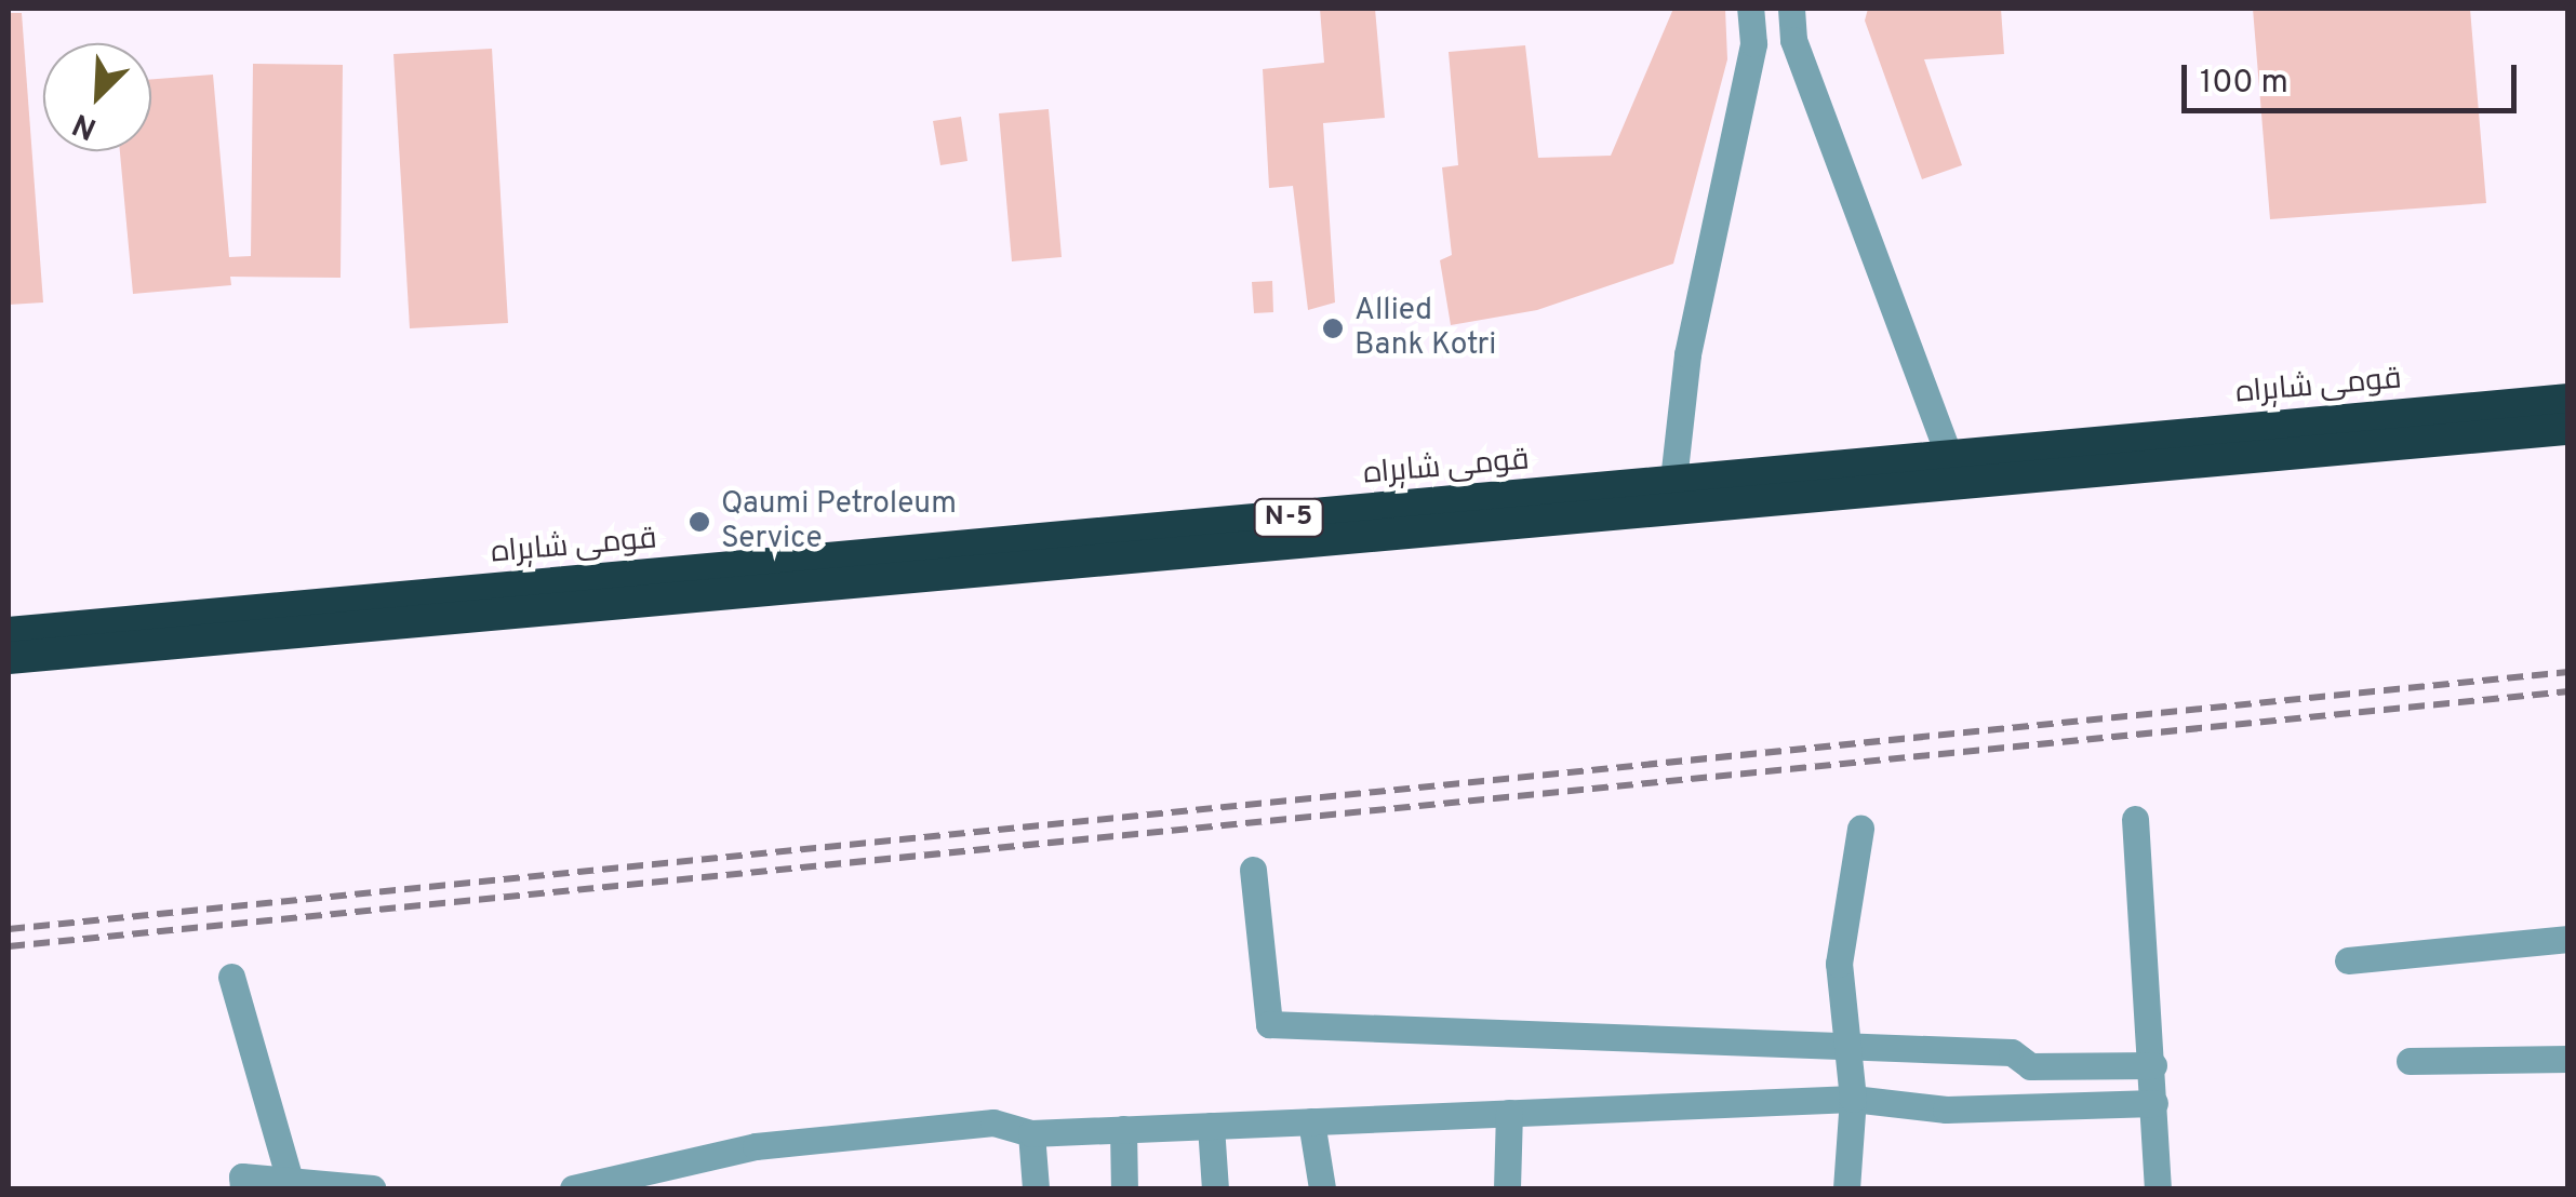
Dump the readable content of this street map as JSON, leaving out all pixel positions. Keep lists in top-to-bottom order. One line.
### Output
{"streets":{"highway":["قومی شاہراہ","N-5"]},"places":["Allied Bank Kotri","Qaumi Petroleum Service"],"scale_bar":"100 m","north":"bottom left"}
